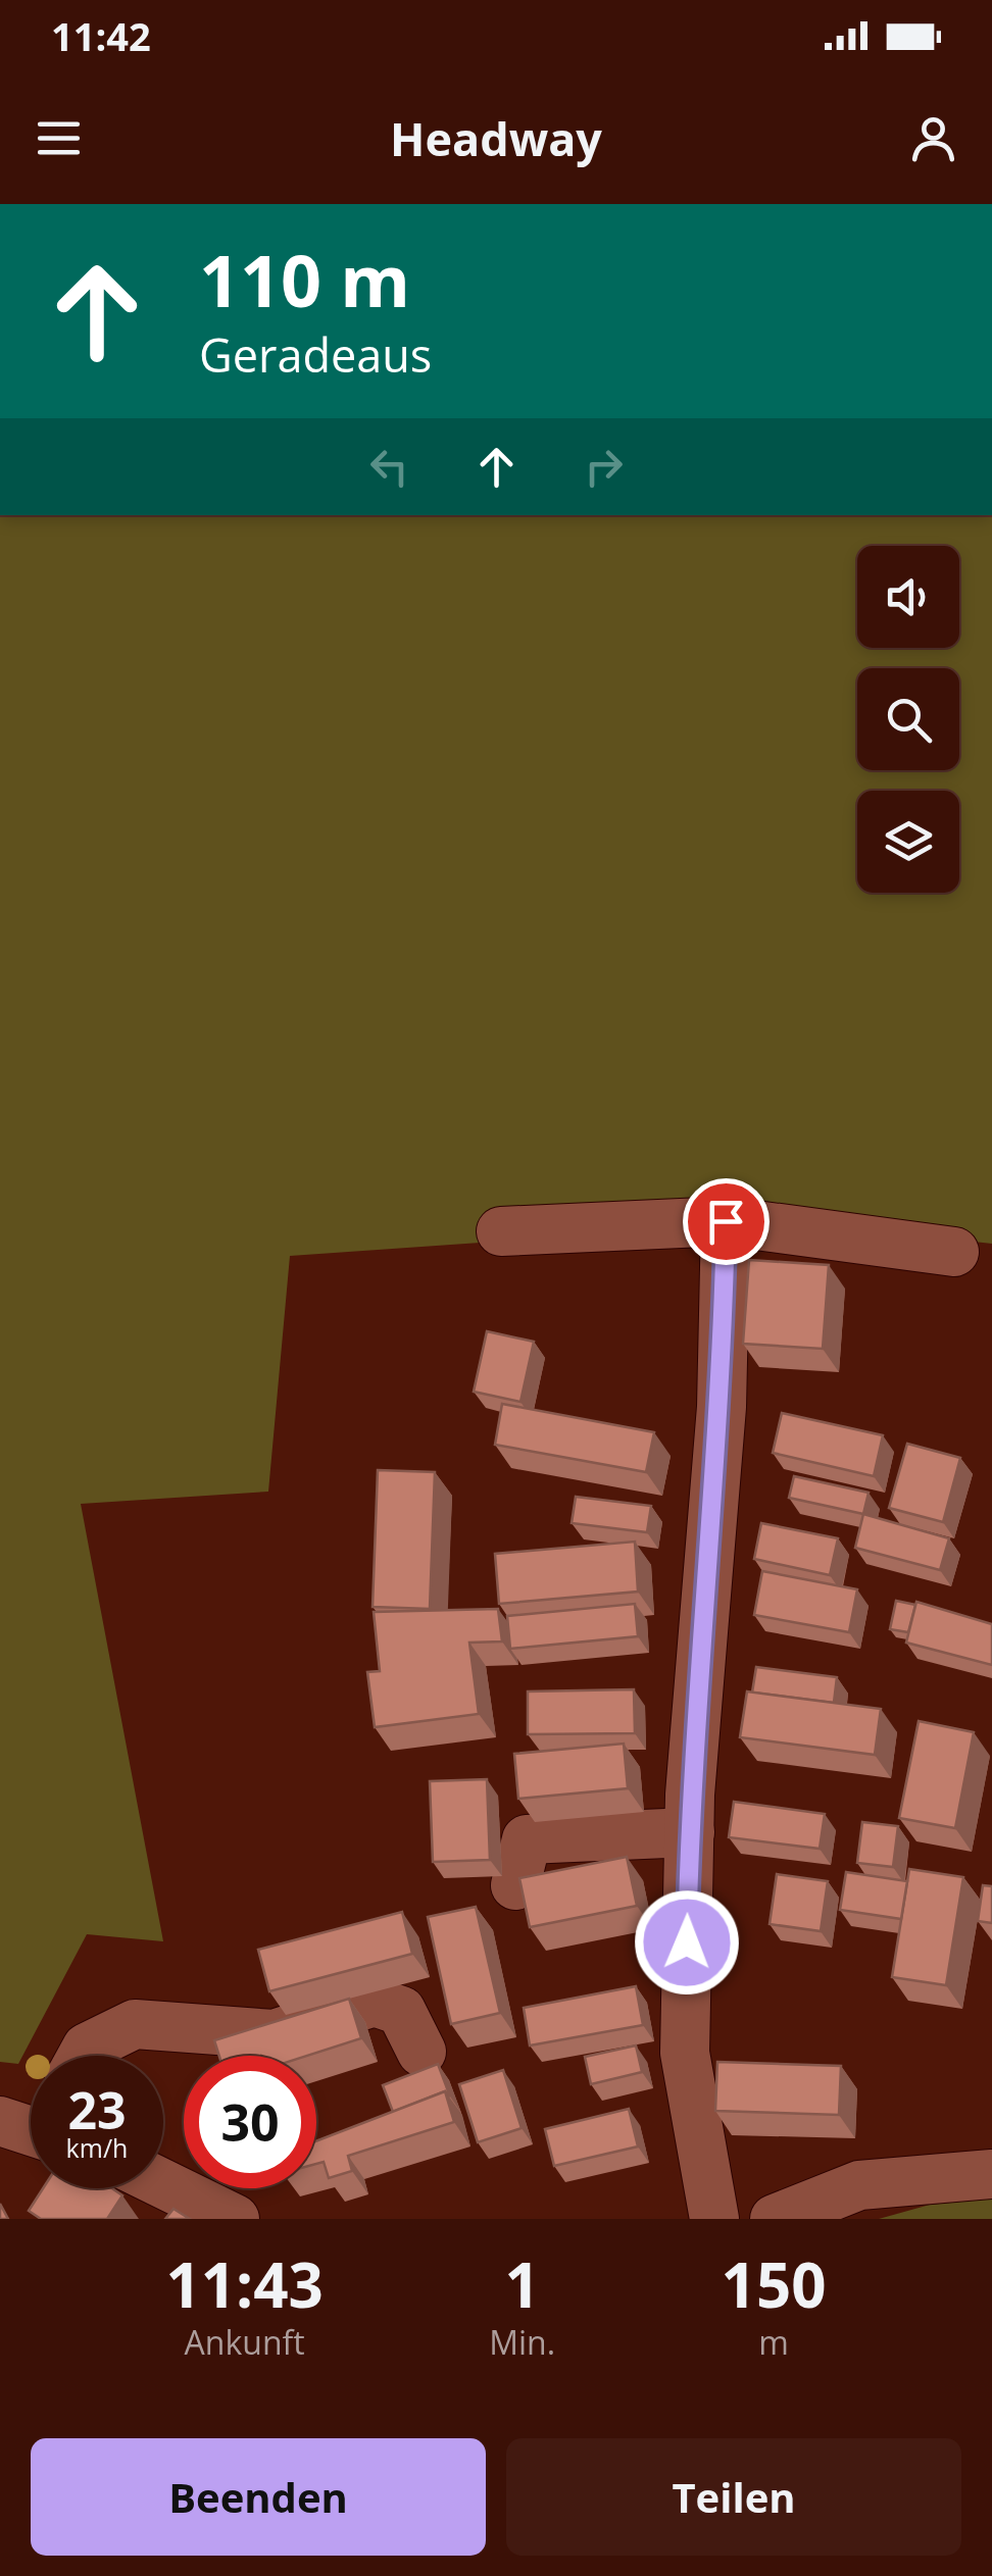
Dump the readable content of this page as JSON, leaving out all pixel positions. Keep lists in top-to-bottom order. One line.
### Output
{"page":{"status":"11:42","header":"Headway","turn":["110 m","Geradeaus"],"speed":"23 km/h","limit":"30","eta":["11:43","Ankunft","1","Min.","150","m"],"buttons":["Beenden","Teilen"]}}
